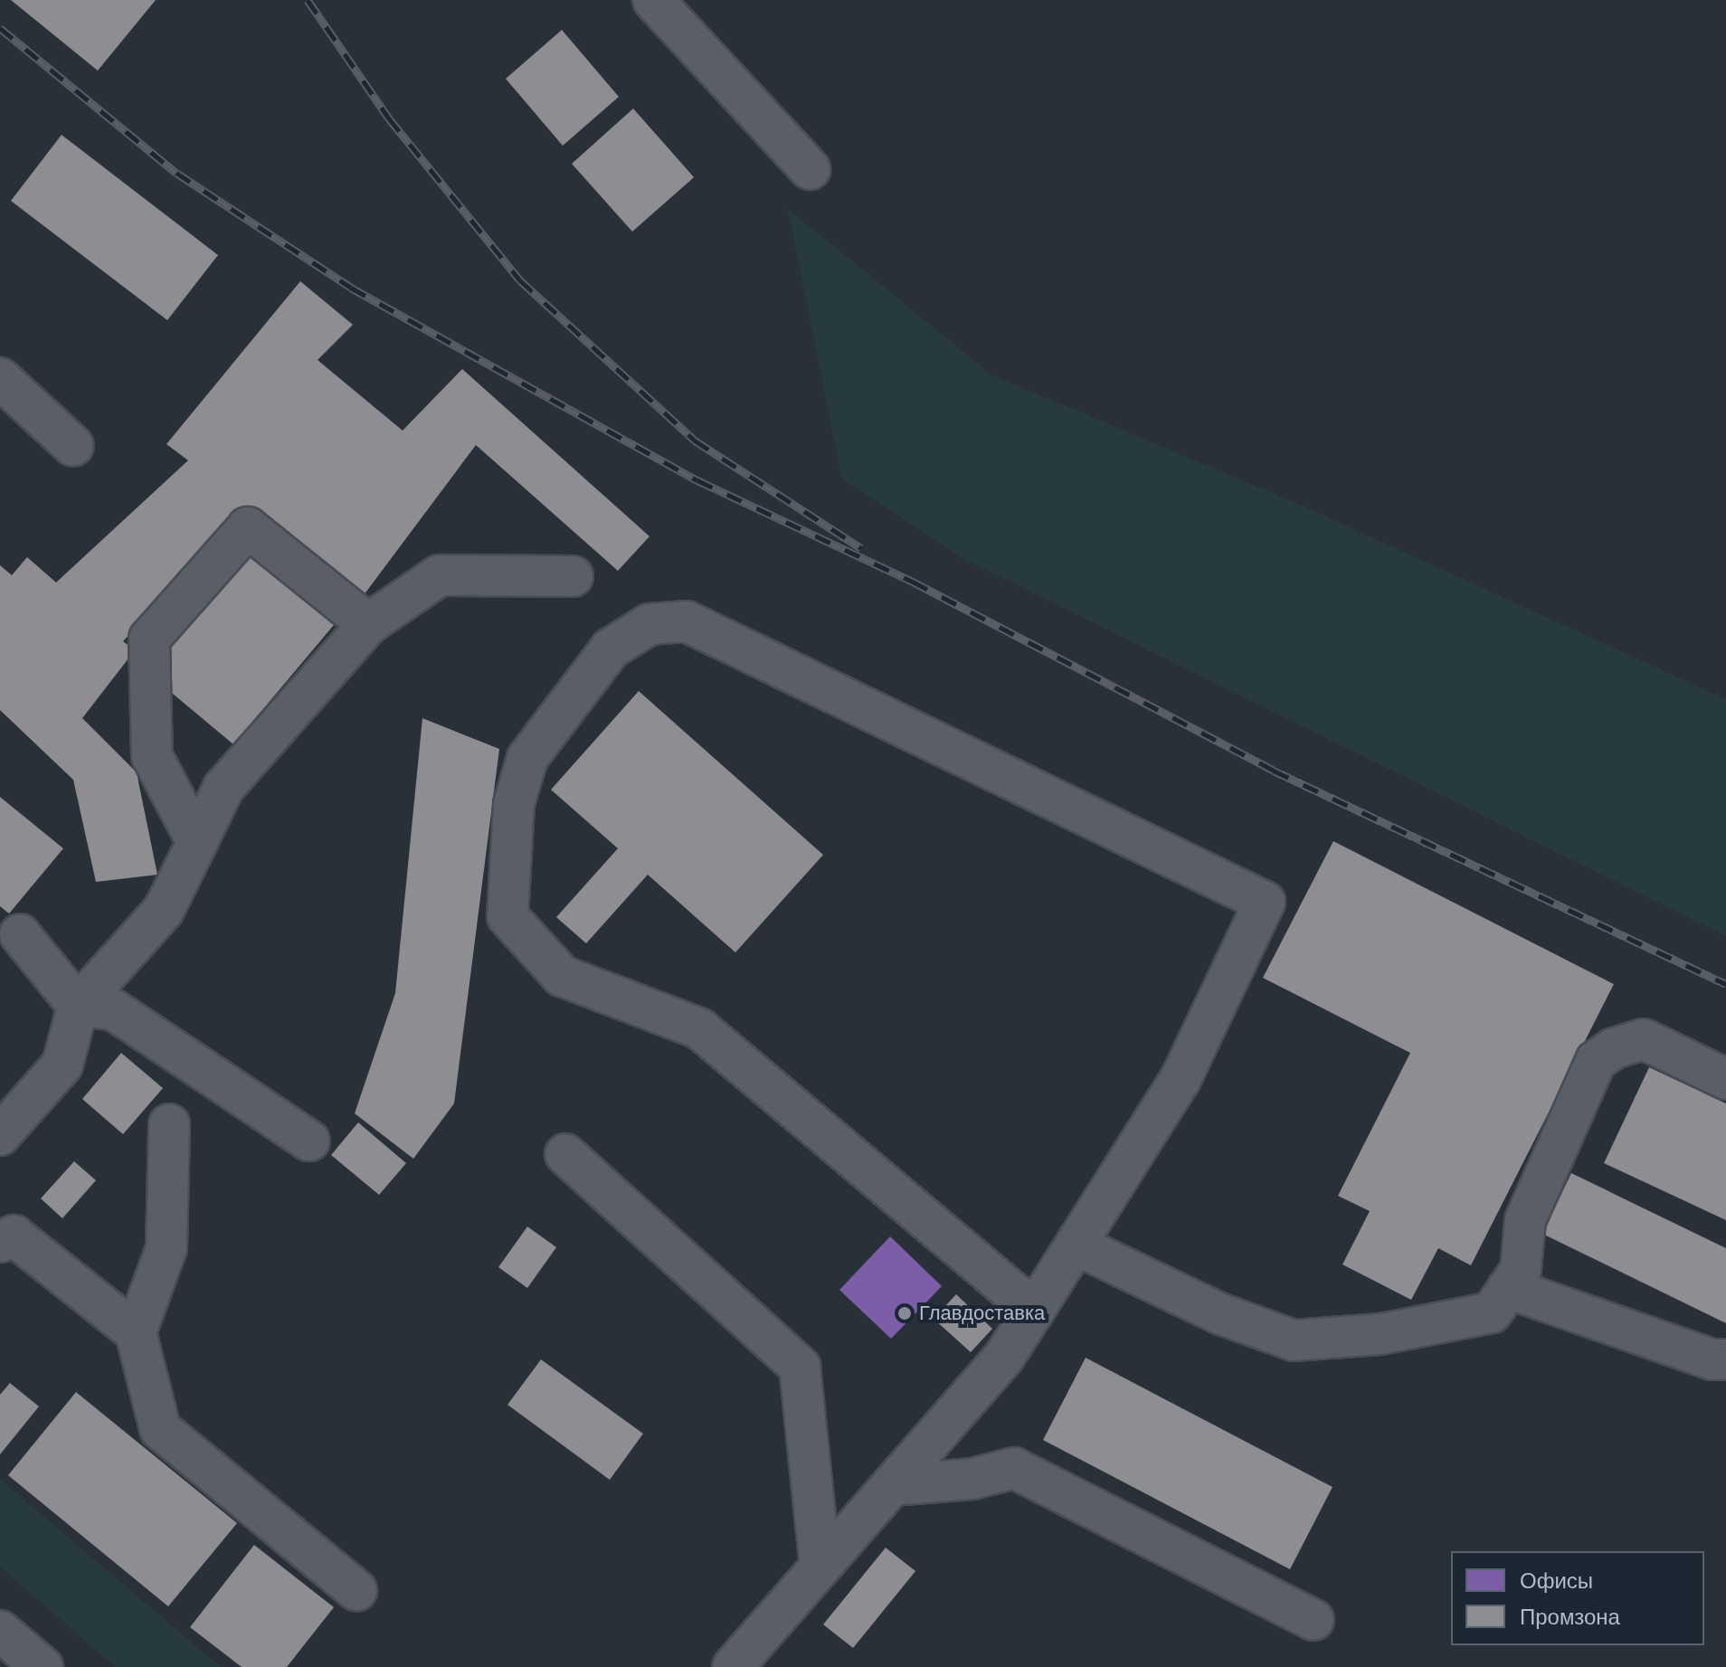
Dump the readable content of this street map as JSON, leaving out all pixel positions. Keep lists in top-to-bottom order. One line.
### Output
{"places":["Главдоставка"],"legend":["Офисы","Промзона"]}
